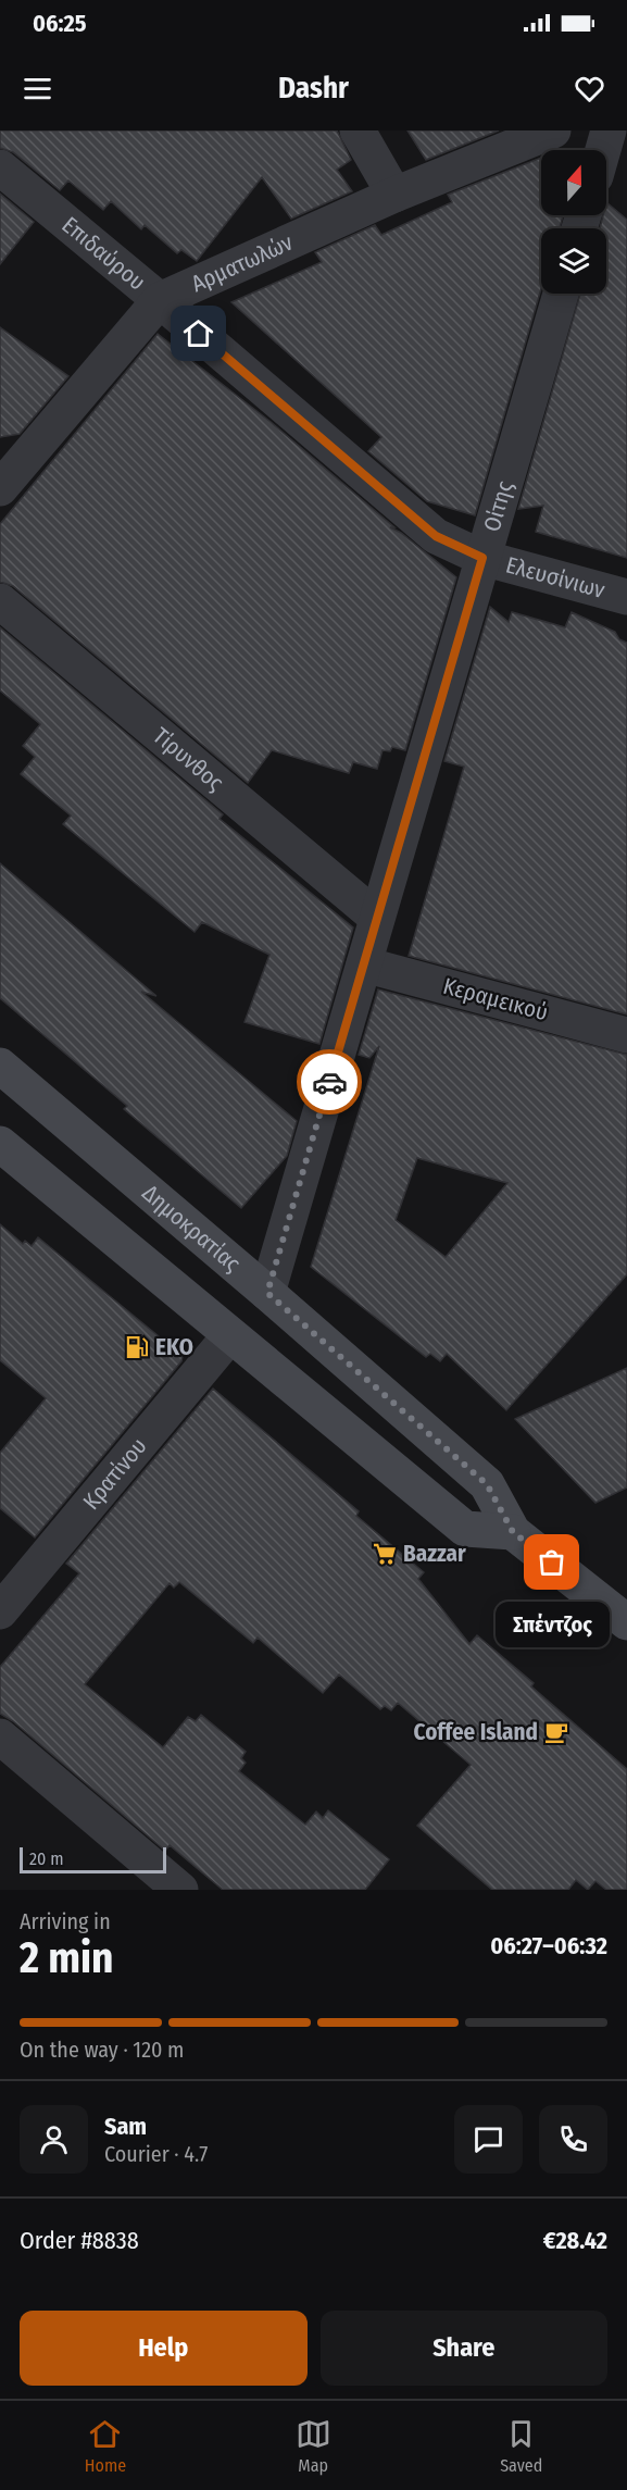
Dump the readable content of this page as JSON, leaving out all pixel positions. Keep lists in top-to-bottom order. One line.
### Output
{"streets":{"street":["Επιδαύρου","Αρματωλών","Οίτης","Ελευσίνιων","Τίρυνθος","Κεραµεικού","Δημοκρατίας","Κρατίνου"]},"crossings":[["Επιδαύρου","Αρματωλών"],["Επιδαύρου","Οίτης"],["Επιδαύρου","Ελευσίνιων"],["Οίτης","Ελευσίνιων"],["Οίτης","Τίρυνθος"],["Οίτης","Κεραµεικού"],["Οίτης","Δημοκρατίας"]],"places":{"fuel station":["EKO"],"supermarket":["Bazzar"],"other":["Σπέντζος"],"cafe":["Coffee Island"]},"scale_bar":"20 m","north":"top","page":{"status":"06:25","header":"Dashr","bubble":"Σπέντζος","scale":"20 m","heading":["2 min","Arriving in","06:27–06:32"],"panel":["Sam","Courier · 4.7","Order #8838","€28.42"],"bar":"On the way · 120 m","buttons":["Help","Share"],"tabs":["Home","Map","Saved"]}}
